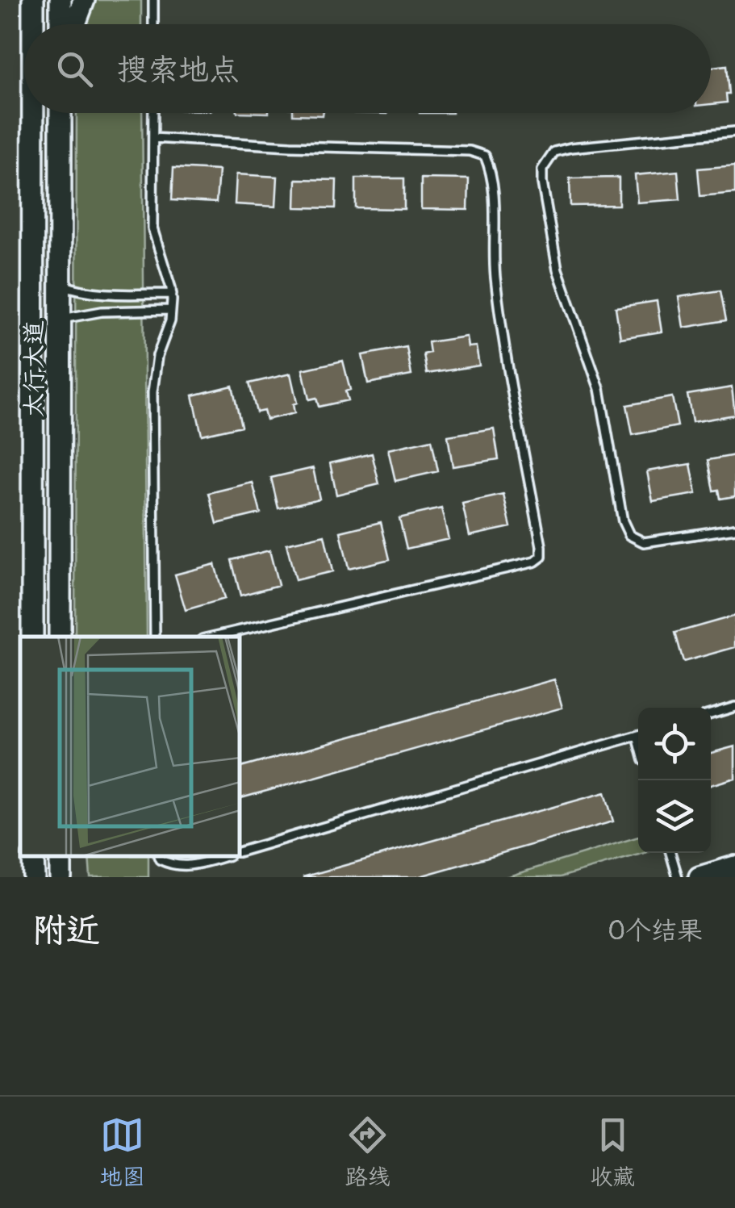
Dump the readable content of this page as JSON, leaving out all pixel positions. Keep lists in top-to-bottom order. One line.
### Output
{"streets":{"main road":["太行大道"]},"page":{"search":"搜索地点","heading":["附近","0个结果"],"nav":["地图","路线","收藏"]}}
